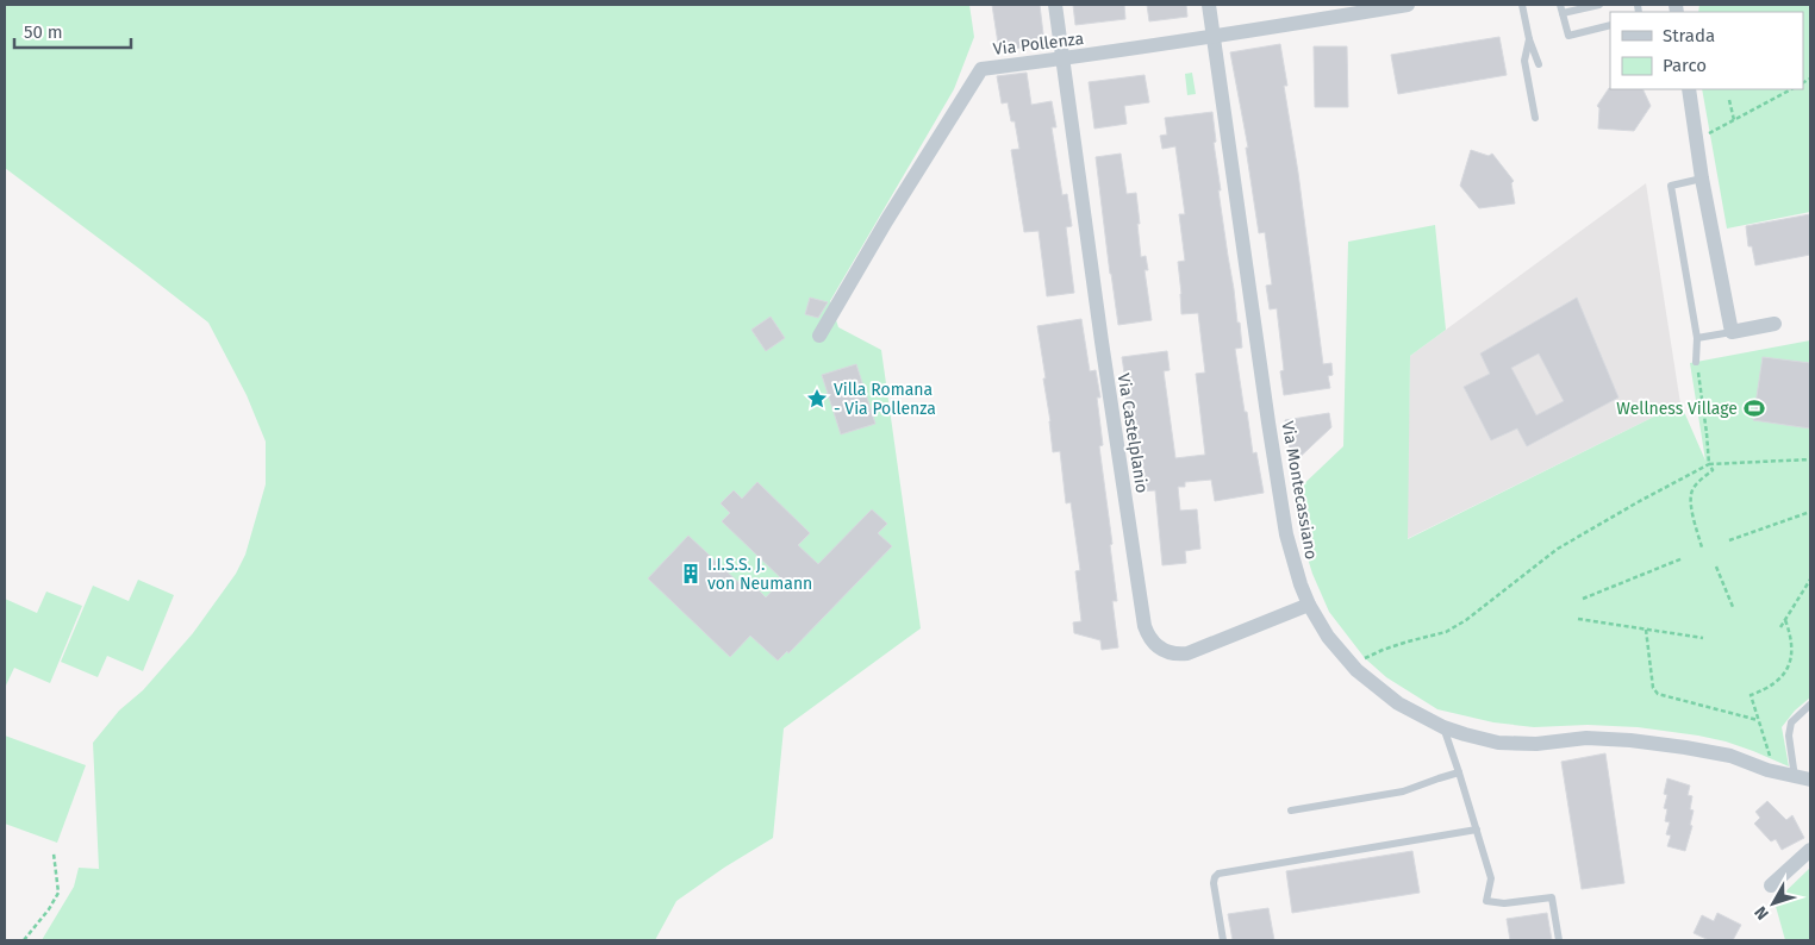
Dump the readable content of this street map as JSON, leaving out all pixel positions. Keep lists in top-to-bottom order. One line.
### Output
{"streets":{"street":["Via Pollenza","Via Castelplanio","Via Montecassiano"]},"crossings":[["Via Pollenza","Via Castelplanio"],["Via Pollenza","Via Montecassiano"],["Via Castelplanio","Via Montecassiano"]],"places":{"place":["Villa Romana - Via Pollenza"],"sports":["Wellness Village"],"building":["I.I.S.S. J. von Neumann"]},"legend":["Strada","Parco"],"scale_bar":"50 m","north":"bottom left"}
